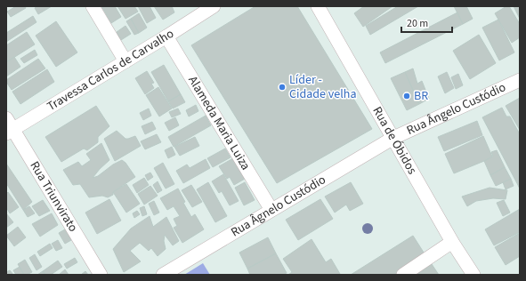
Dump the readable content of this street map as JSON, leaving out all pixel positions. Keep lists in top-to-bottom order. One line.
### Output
{"streets":{"street":["Travessa Carlos de Carvalho","Rua Ângelo Custódio","Alameda Maria Luiza","Rua de Óbidos","Rua Triunvirato","Rua Âgnelo Custódio"]},"crossings":[["Travessa Carlos de Carvalho","Alameda Maria Luiza"],["Travessa Carlos de Carvalho","Rua Triunvirato"],["Rua Ângelo Custódio","Rua de Óbidos"],["Rua Ângelo Custódio","Rua Âgnelo Custódio"],["Alameda Maria Luiza","Rua Âgnelo Custódio"],["Rua de Óbidos","Rua Âgnelo Custódio"]],"places":["Líder - Cidade velha","BR"],"scale_bar":"20 m"}
